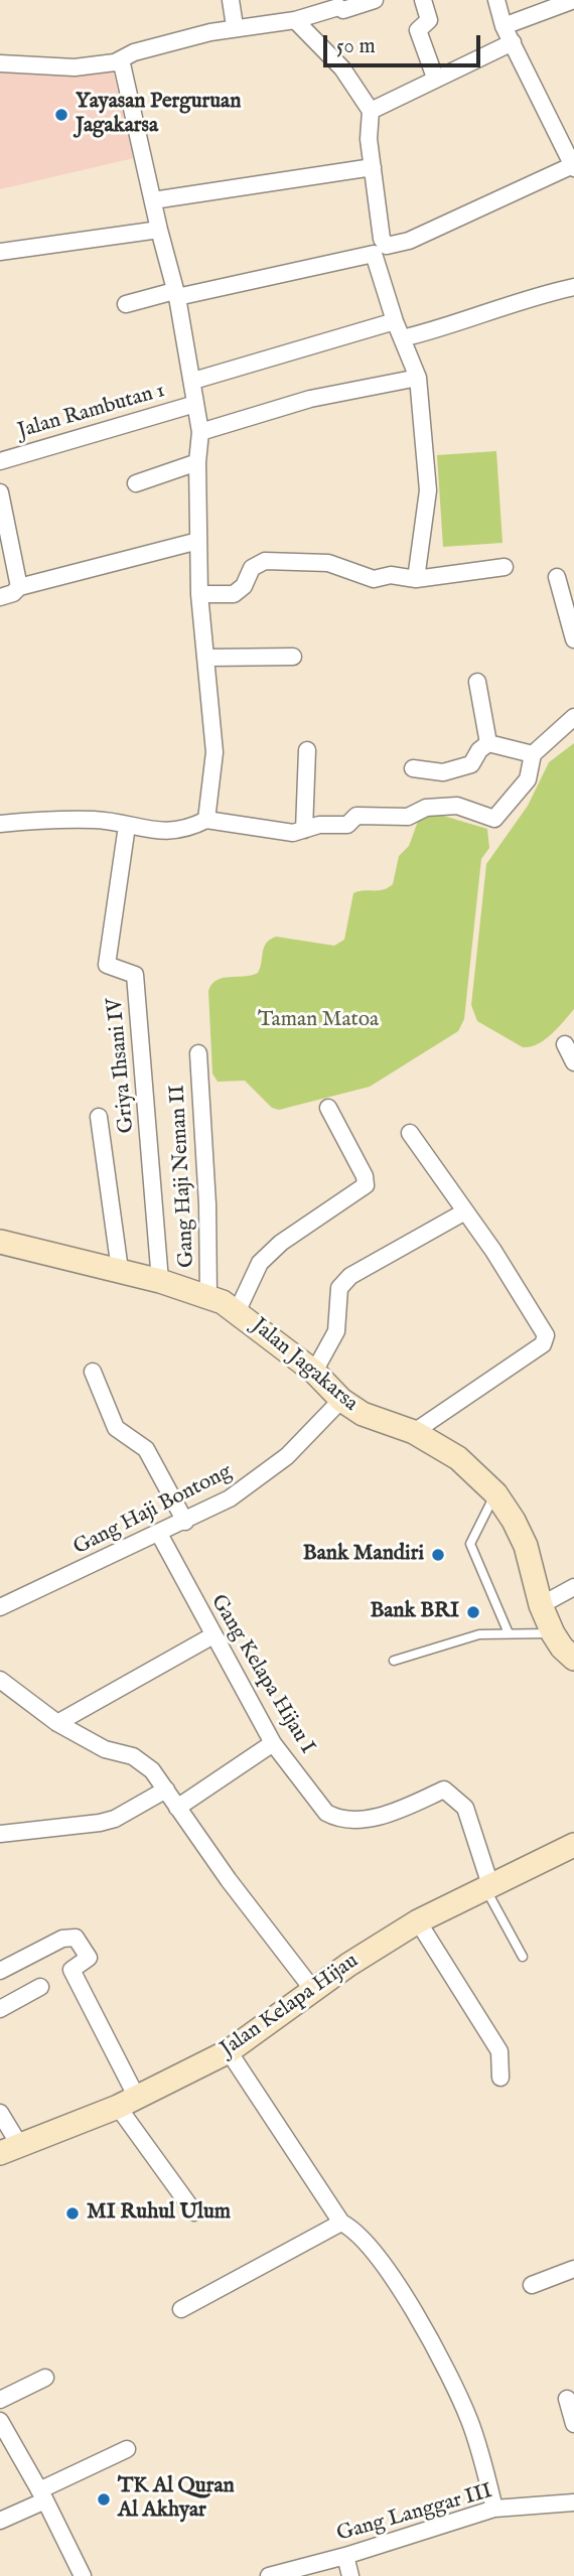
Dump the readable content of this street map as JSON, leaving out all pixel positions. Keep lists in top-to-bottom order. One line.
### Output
{"streets":{"main road":["Jalan Jagakarsa","Jalan Kelapa Hijau"],"street":["Jalan Rambutan 1","Griya Ihsani IV","Gang Haji Neman II","Gang Haji Bontong","Gang Kelapa Hijau I","Gang Langgar III"]},"crossings":[["Griya Ihsani IV","Jalan Jagakarsa"],["Gang Haji Neman II","Jalan Jagakarsa"],["Jalan Jagakarsa","Gang Haji Bontong"],["Gang Haji Bontong","Gang Kelapa Hijau I"],["Gang Kelapa Hijau I","Jalan Kelapa Hijau"]],"parks":["Taman Matoa"],"places":["Yayasan Perguruan Jagakarsa","Bank Mandiri","Bank BRI","MI Ruhul Ulum","TK Al Quran Al Akhyar"],"scale_bar":"50 m"}
